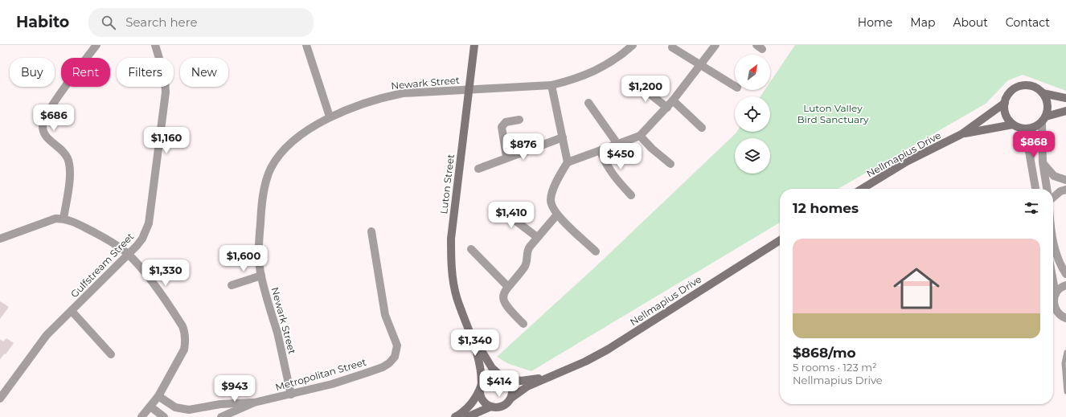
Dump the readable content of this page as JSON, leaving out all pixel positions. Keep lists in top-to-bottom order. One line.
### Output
{"streets":{"main road":["Nellmapius Drive","Luton Street"],"street":["Newark Street","Gulfstream Street","Metropolitan Street"]},"crossings":[["Newark Street","Luton Street"],["Newark Street","Metropolitan Street"],["Nellmapius Drive","Luton Street"]],"parks":["Luton Valley Bird Sanctuary"],"north":"top right","page":{"header":"Habito","search":"Search here","nav":["Home","Map","About","Contact"],"chip":["Buy","Rent","Filters","New"],"price":["$1,200","$686","$1,160","$868","$876","$450","$1,410","$1,600","$1,330","$1,340","$414","$943"],"heading":"12 homes","list":[{"name":"$868/mo","note":"5 rooms · 123 m² · Nellmapius Drive"}]}}
